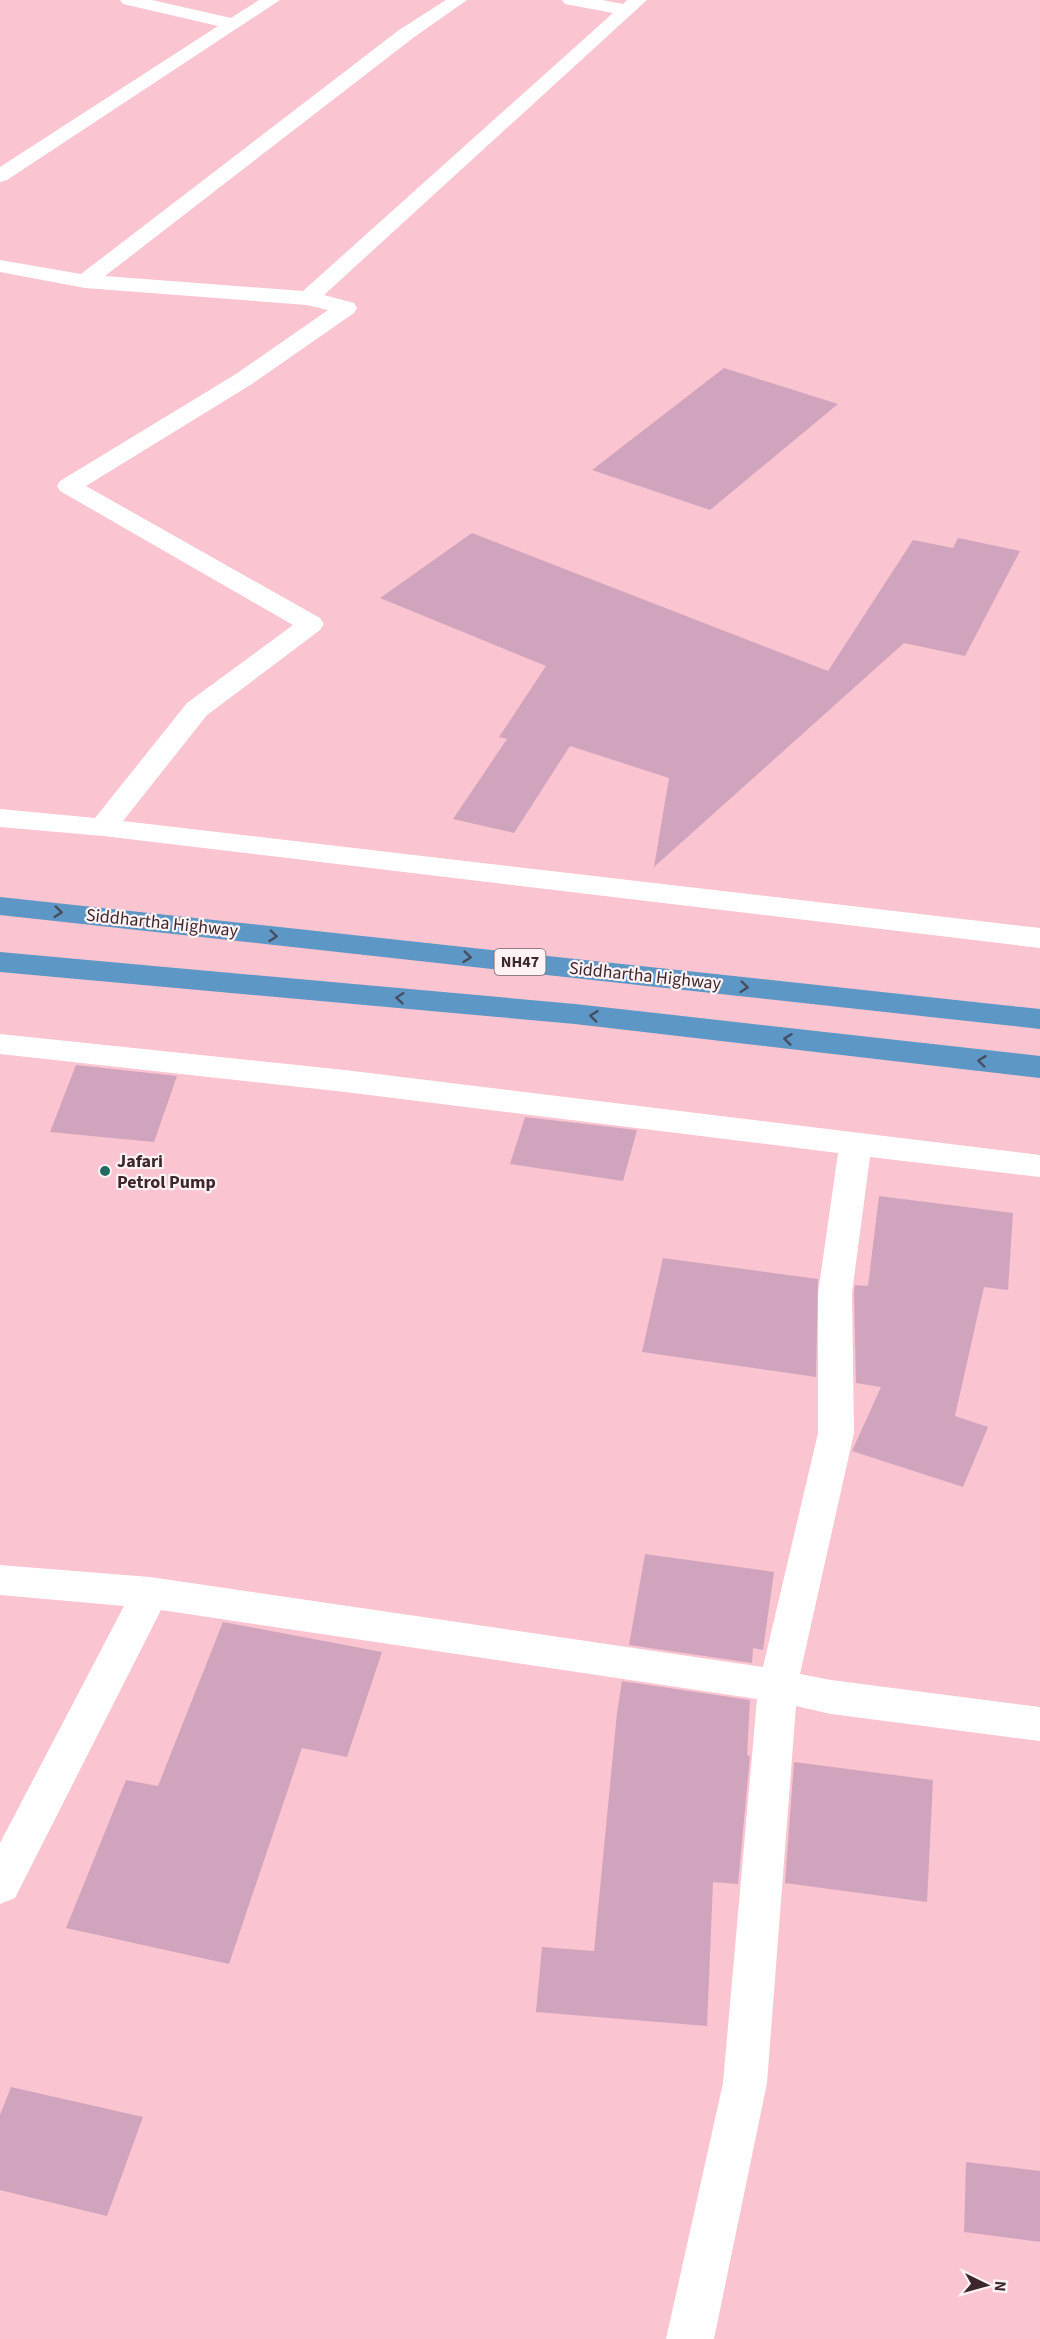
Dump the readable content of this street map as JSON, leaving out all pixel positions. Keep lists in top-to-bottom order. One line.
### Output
{"streets":{"highway":["Siddhartha Highway","NH47"]},"places":["Jafari Petrol Pump"],"north":"right"}
